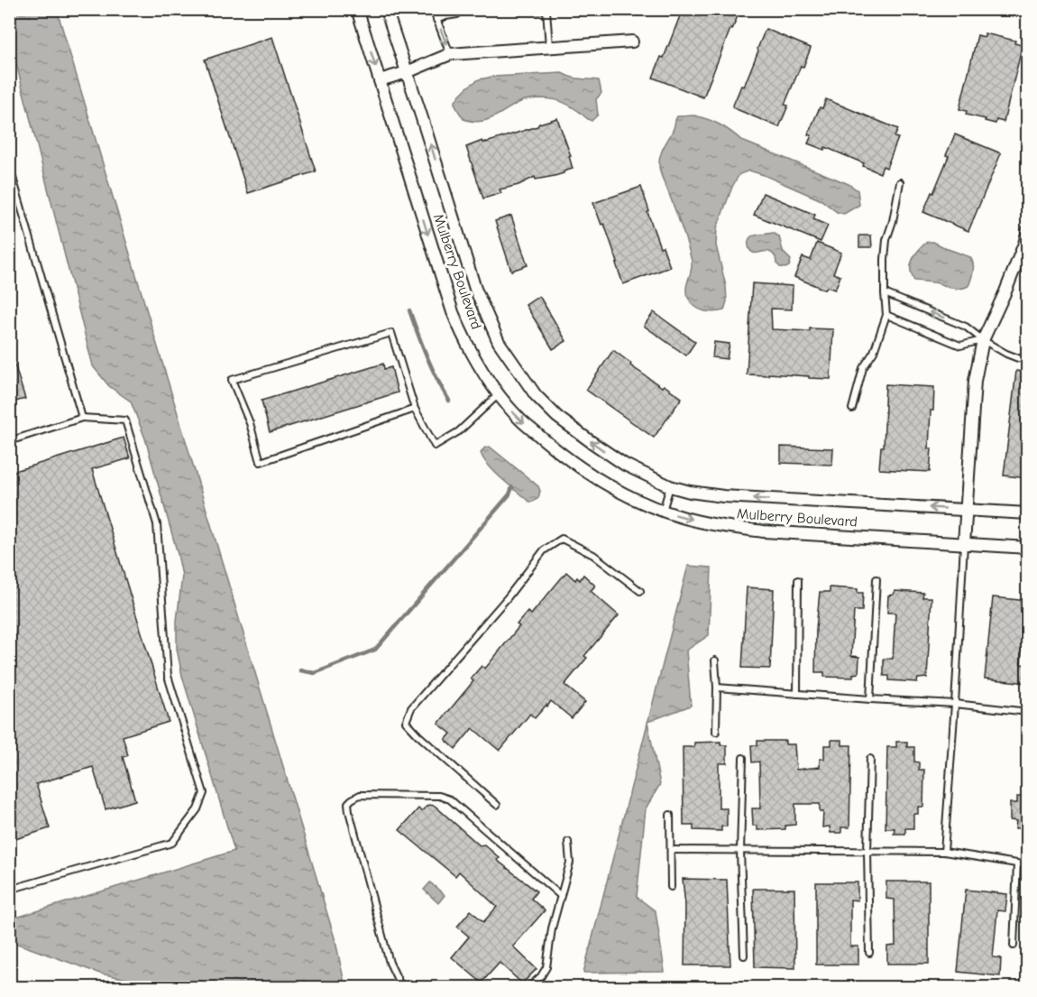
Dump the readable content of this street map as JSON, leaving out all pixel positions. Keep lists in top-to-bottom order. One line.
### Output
{"streets":{"street":["Mulberry Boulevard"]}}
